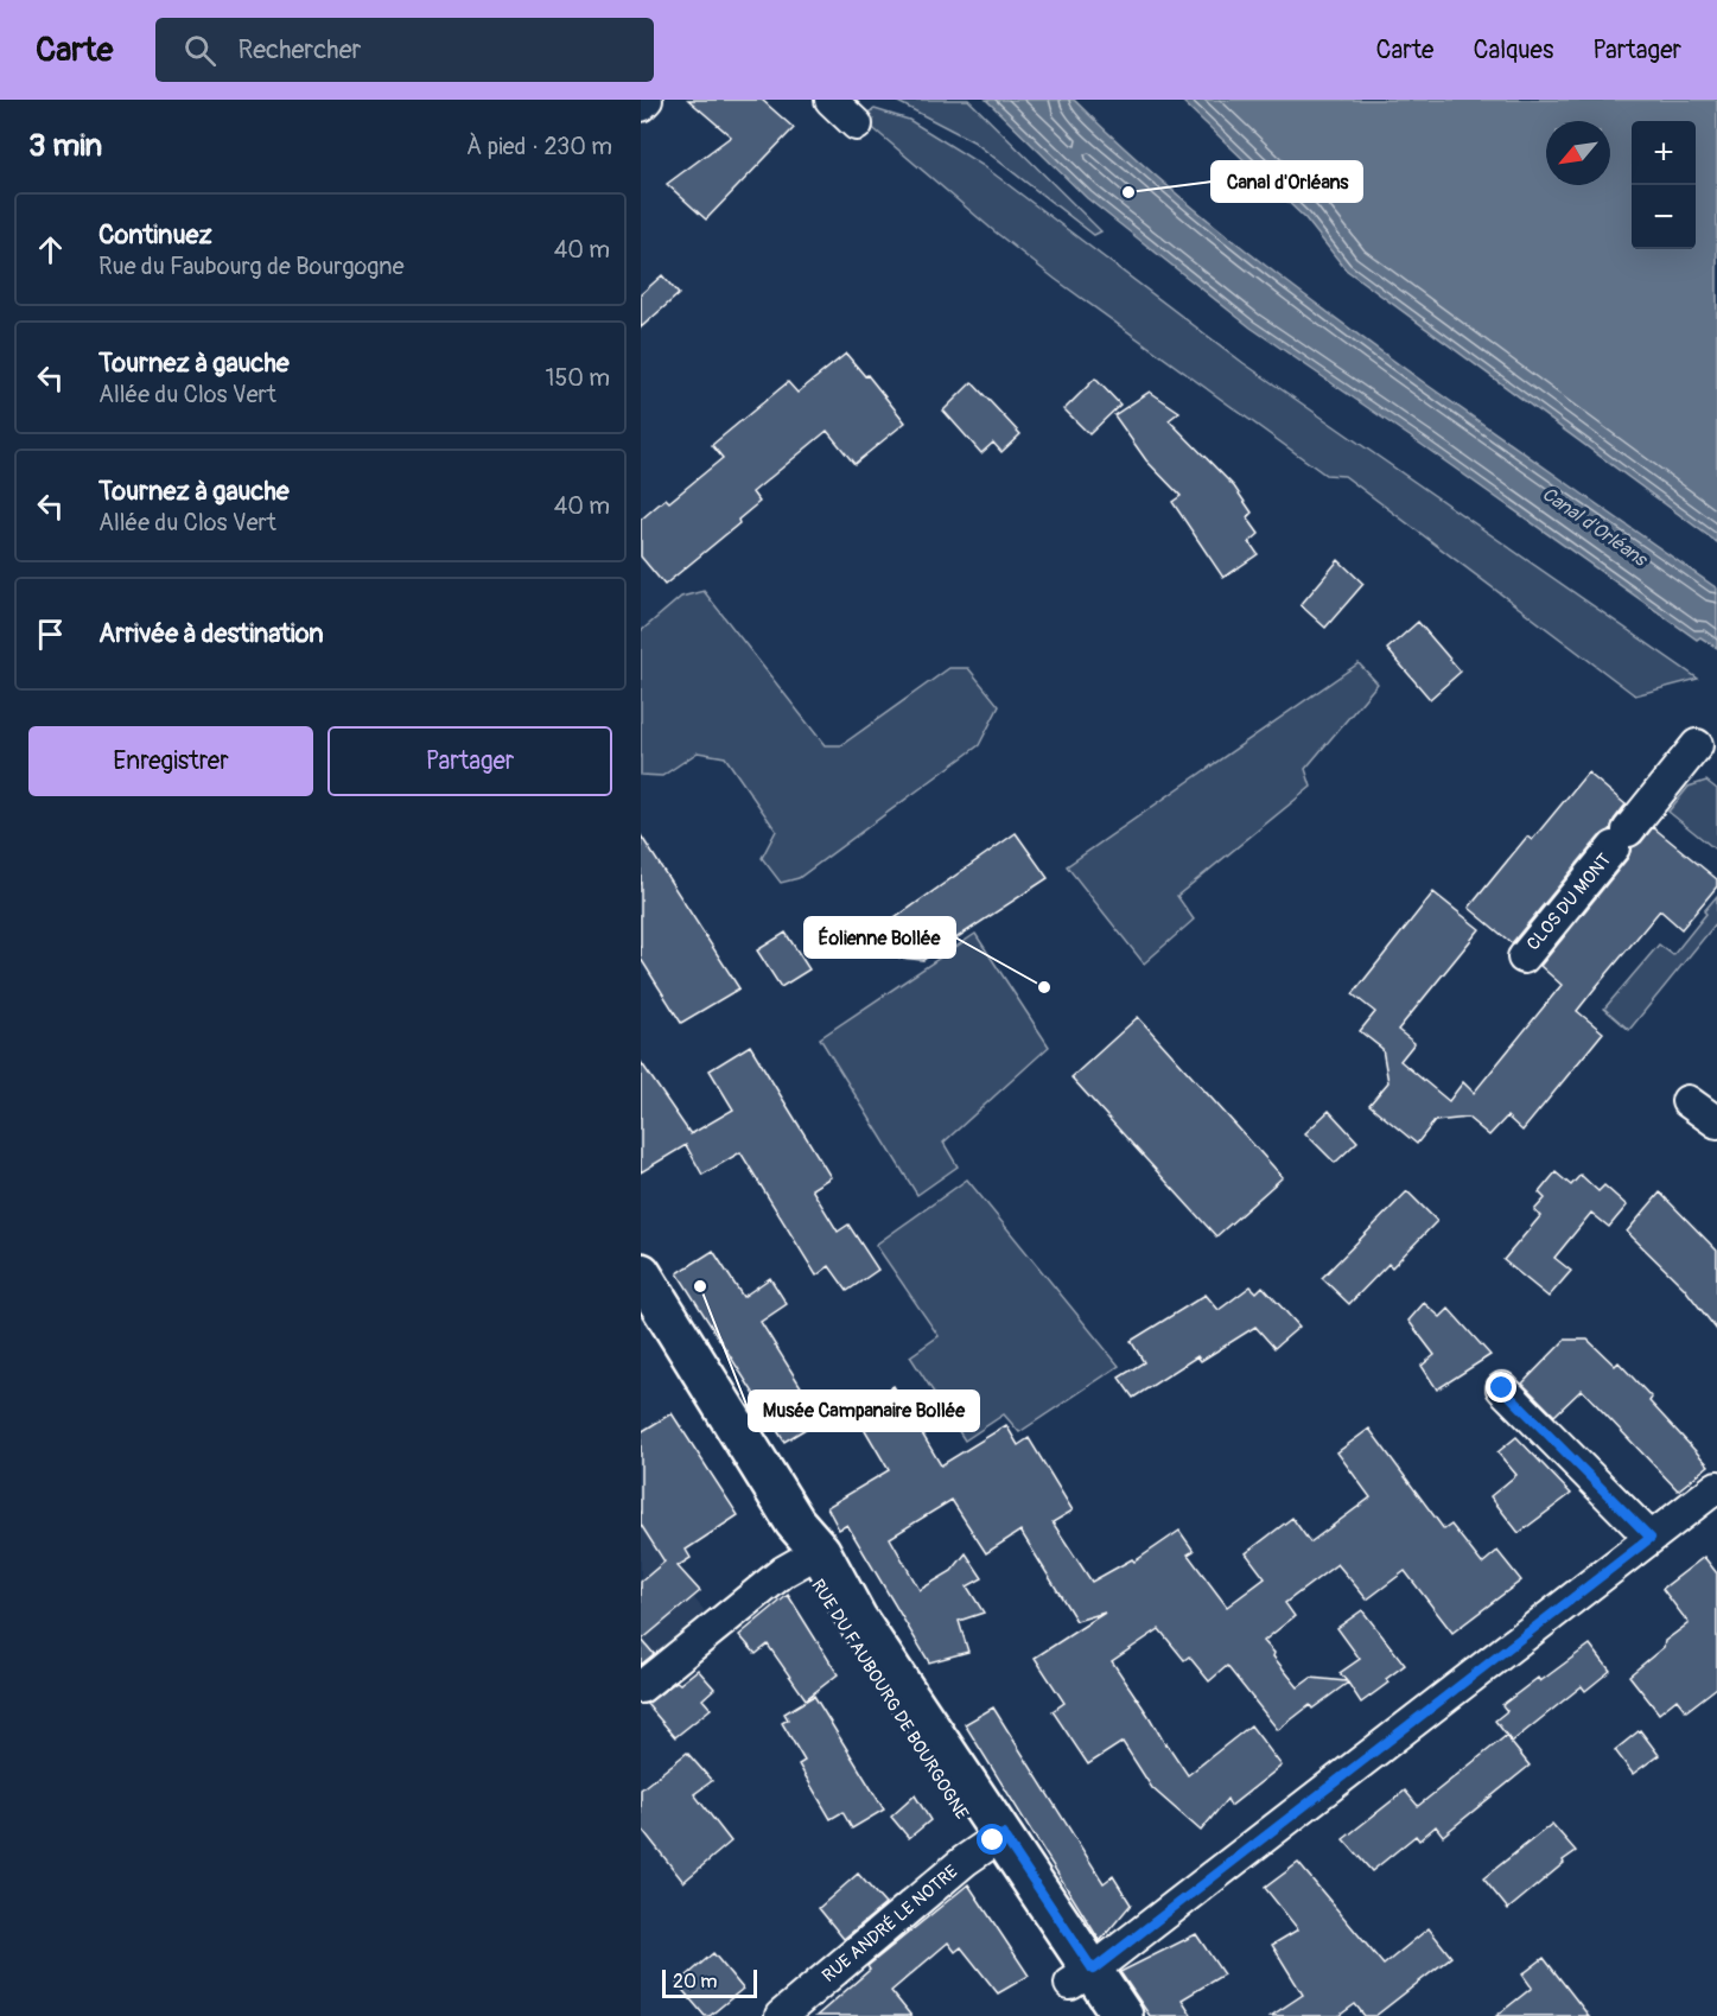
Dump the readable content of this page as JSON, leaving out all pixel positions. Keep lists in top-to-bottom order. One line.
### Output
{"streets":{"main road":["RUE DU FAUBOURG DE BOURGOGNE"],"street":["CLOS DU MONT","RUE ANDRÉ LE NOTRE"]},"crossings":[["RUE DU FAUBOURG DE BOURGOGNE","RUE ANDRÉ LE NOTRE"]],"water":["Canal d'Orléans"],"places":["Canal d'Orléans","Éolienne Bollée","Musée Campanaire Bollée"],"scale_bar":"20 m","north":"bottom left","page":{"header":"Carte","search":"Rechercher","nav":["Carte","Calques","Partager"],"heading":["3 min","À pied · 230 m"],"map_buttons":["+","−"],"list":[["Continuez","Rue du Faubourg de Bourgogne","40 m"],["Tournez à gauche","Allée du Clos Vert","150 m"],["Tournez à gauche","Allée du Clos Vert","40 m"],"Arrivée à destination"],"buttons":["Enregistrer","Partager"],"scale":"20 m"}}
